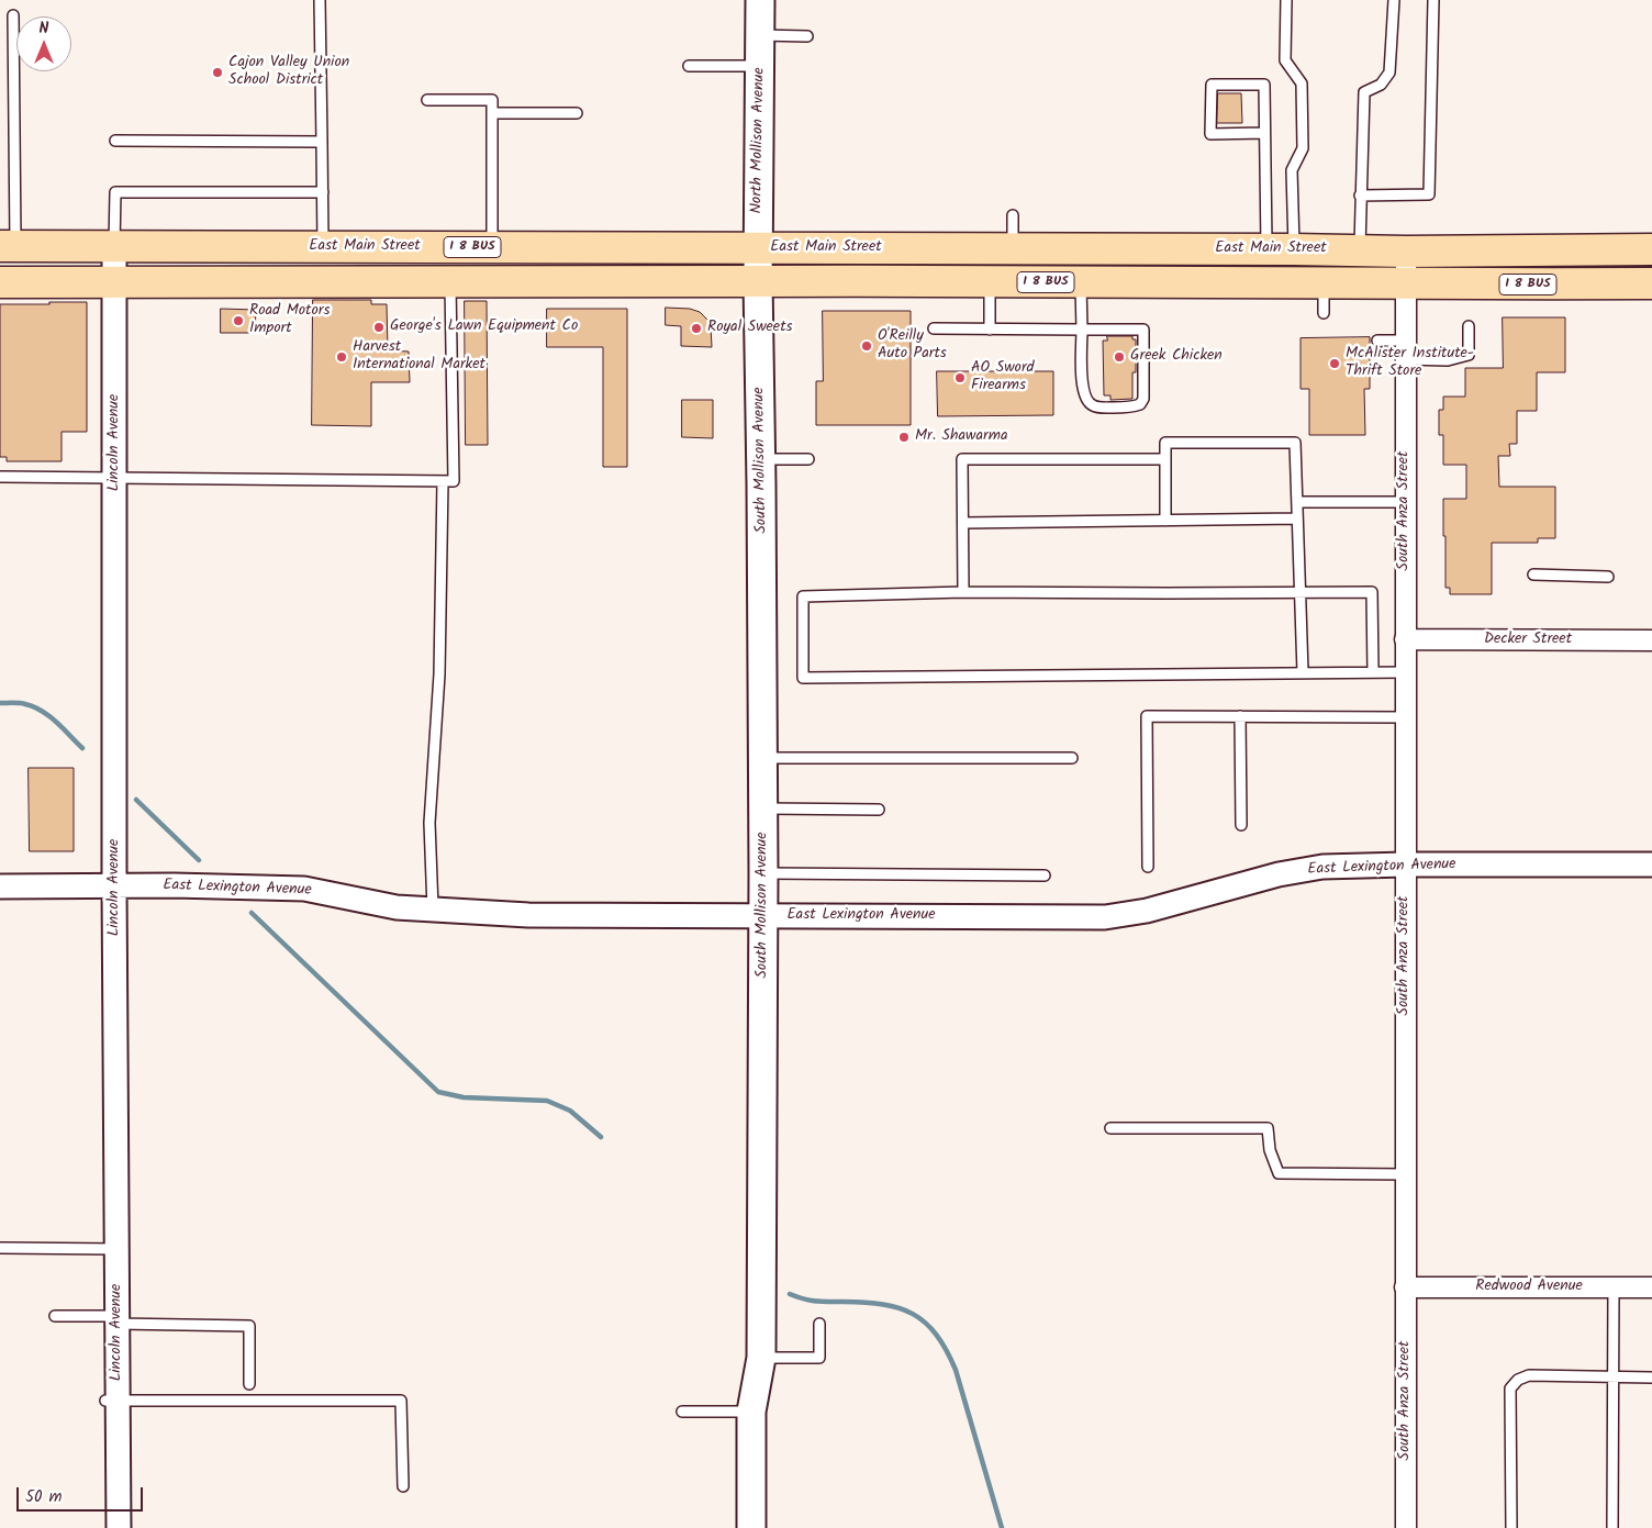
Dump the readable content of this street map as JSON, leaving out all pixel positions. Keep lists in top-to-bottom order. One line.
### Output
{"streets":{"main road":["North Mollison Avenue","East Main Street","I 8 BUS","South Mollison Avenue"],"street":["Lincoln Avenue","South Anza Street","Decker Street","East Lexington Avenue","Redwood Avenue"]},"crossings":[["North Mollison Avenue","East Main Street"],["North Mollison Avenue","I 8 BUS"],["North Mollison Avenue","South Mollison Avenue"],["East Main Street","Lincoln Avenue"],["East Main Street","South Anza Street"],["I 8 BUS","Lincoln Avenue"],["I 8 BUS","South Mollison Avenue"],["I 8 BUS","South Anza Street"],["Lincoln Avenue","East Lexington Avenue"],["South Mollison Avenue","East Lexington Avenue"],["South Anza Street","Decker Street"],["South Anza Street","East Lexington Avenue"],["South Anza Street","Redwood Avenue"]],"places":["Cajon Valley Union School District","Road Motors Import","George's Lawn Equipment Co","Royal Sweets","O'Reilly Auto Parts","Harvest International Market","Greek Chicken","McAlister Institute- Thrift Store","AO Sword Firearms","Mr. Shawarma"],"scale_bar":"50 m","north":"top"}
